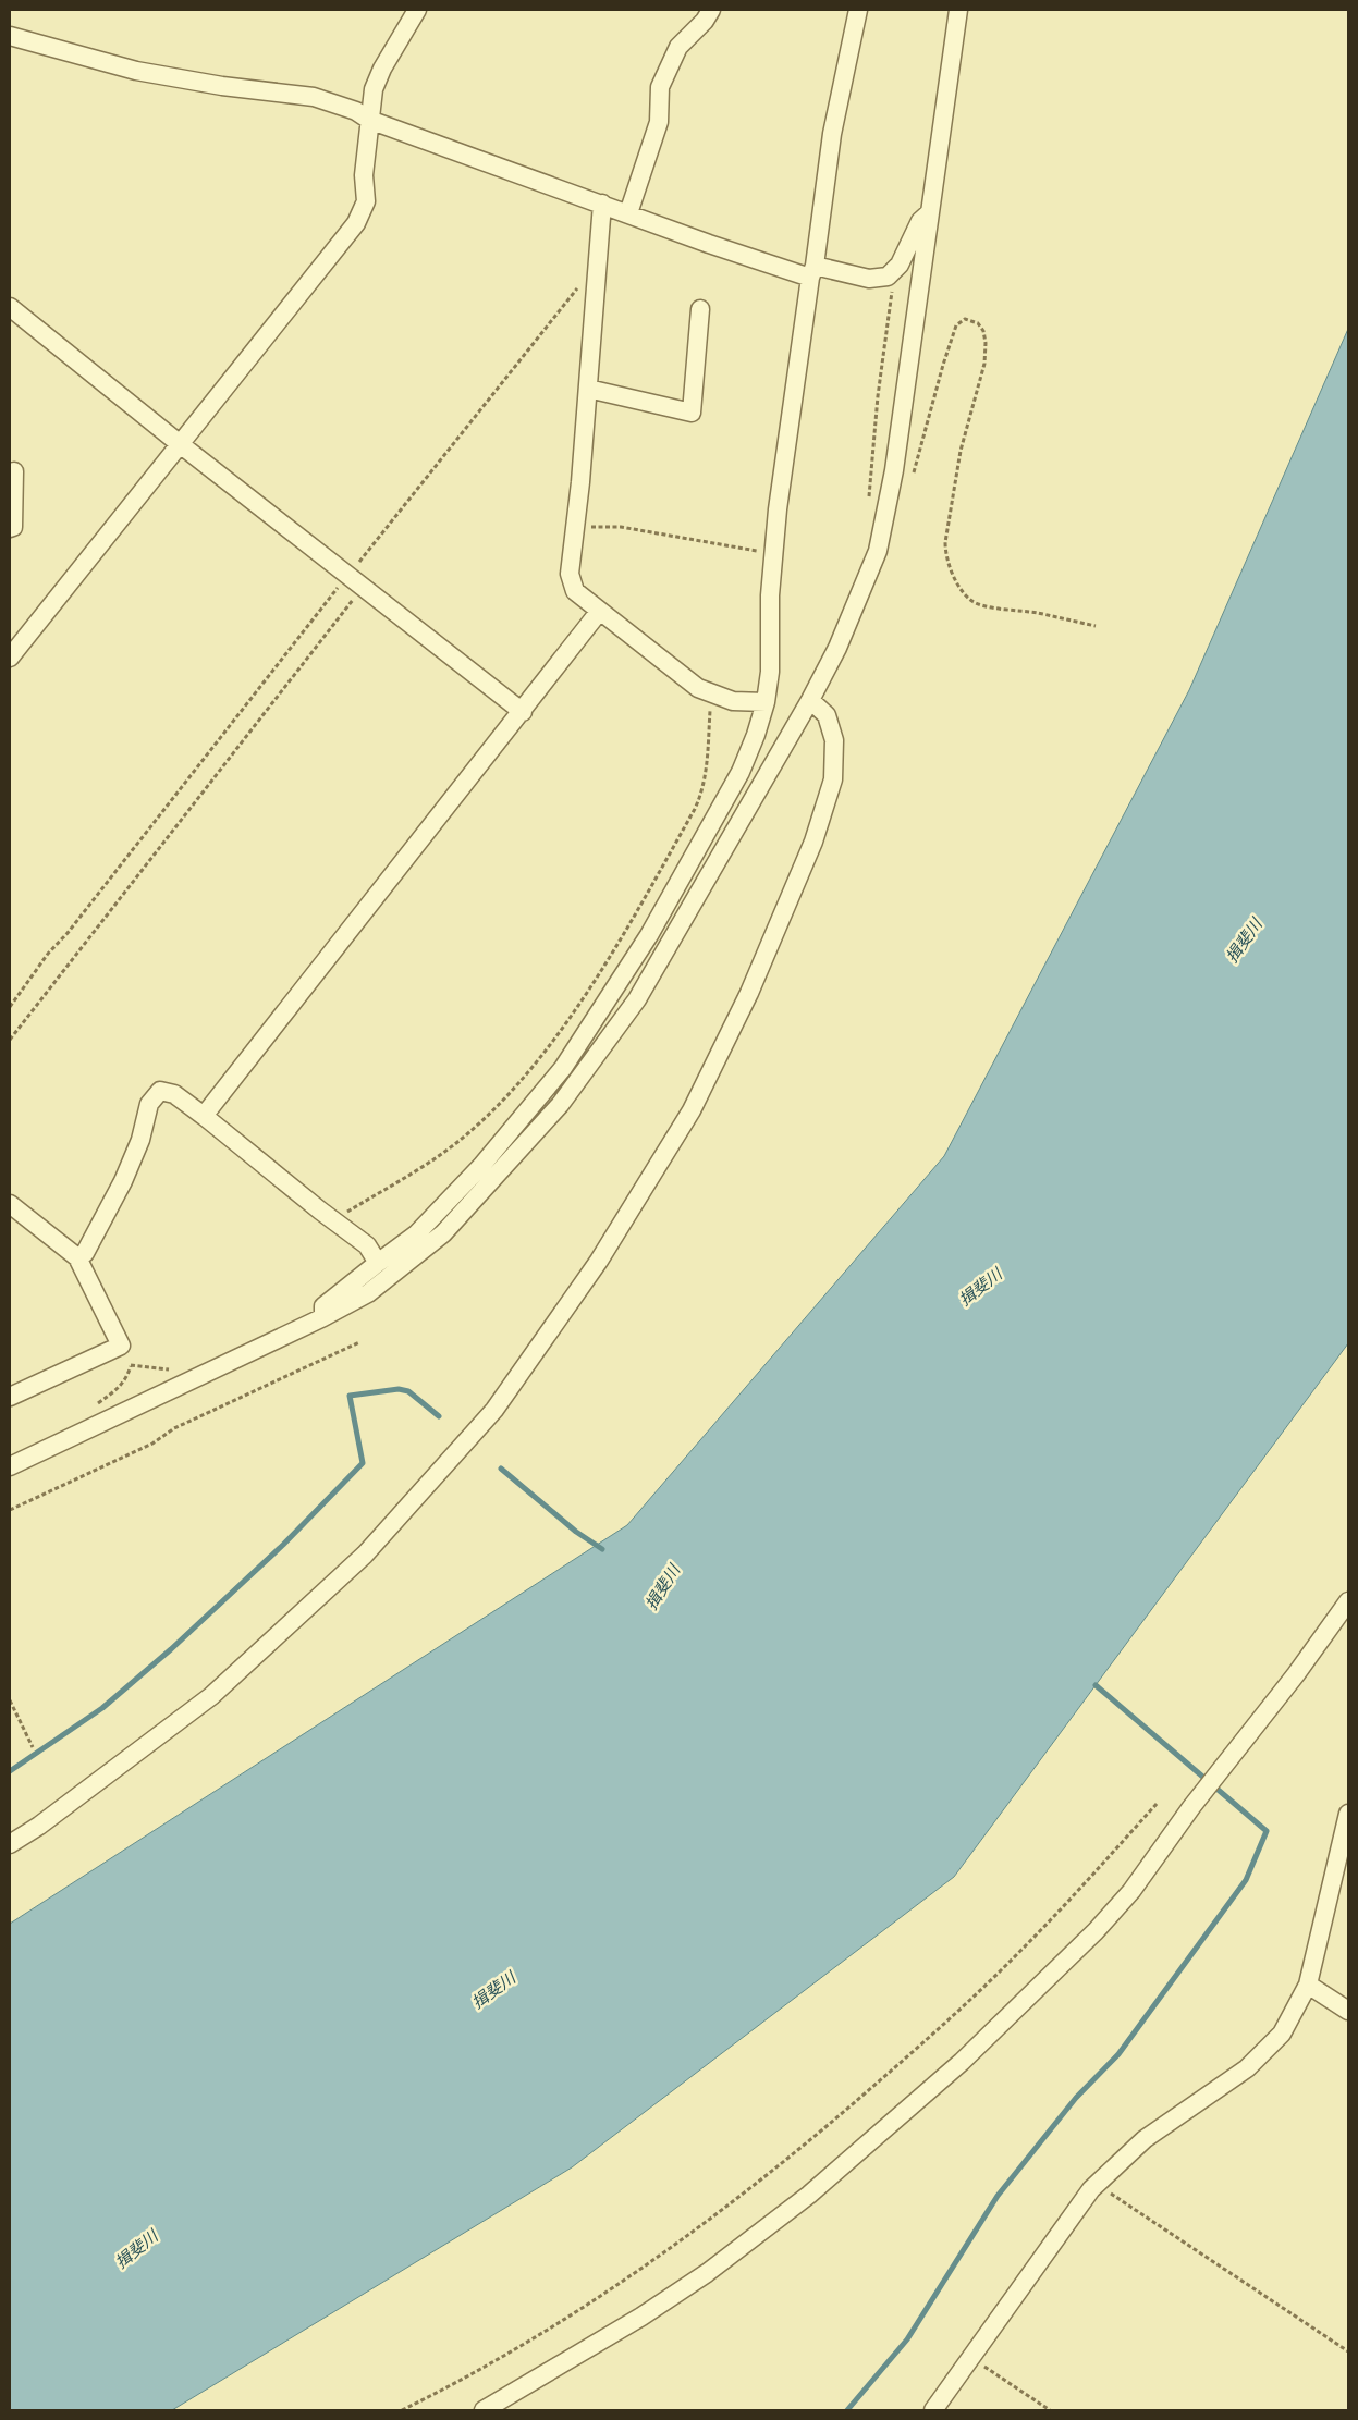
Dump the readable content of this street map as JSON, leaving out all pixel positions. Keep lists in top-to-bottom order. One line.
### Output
{"water":["揖斐川"]}
